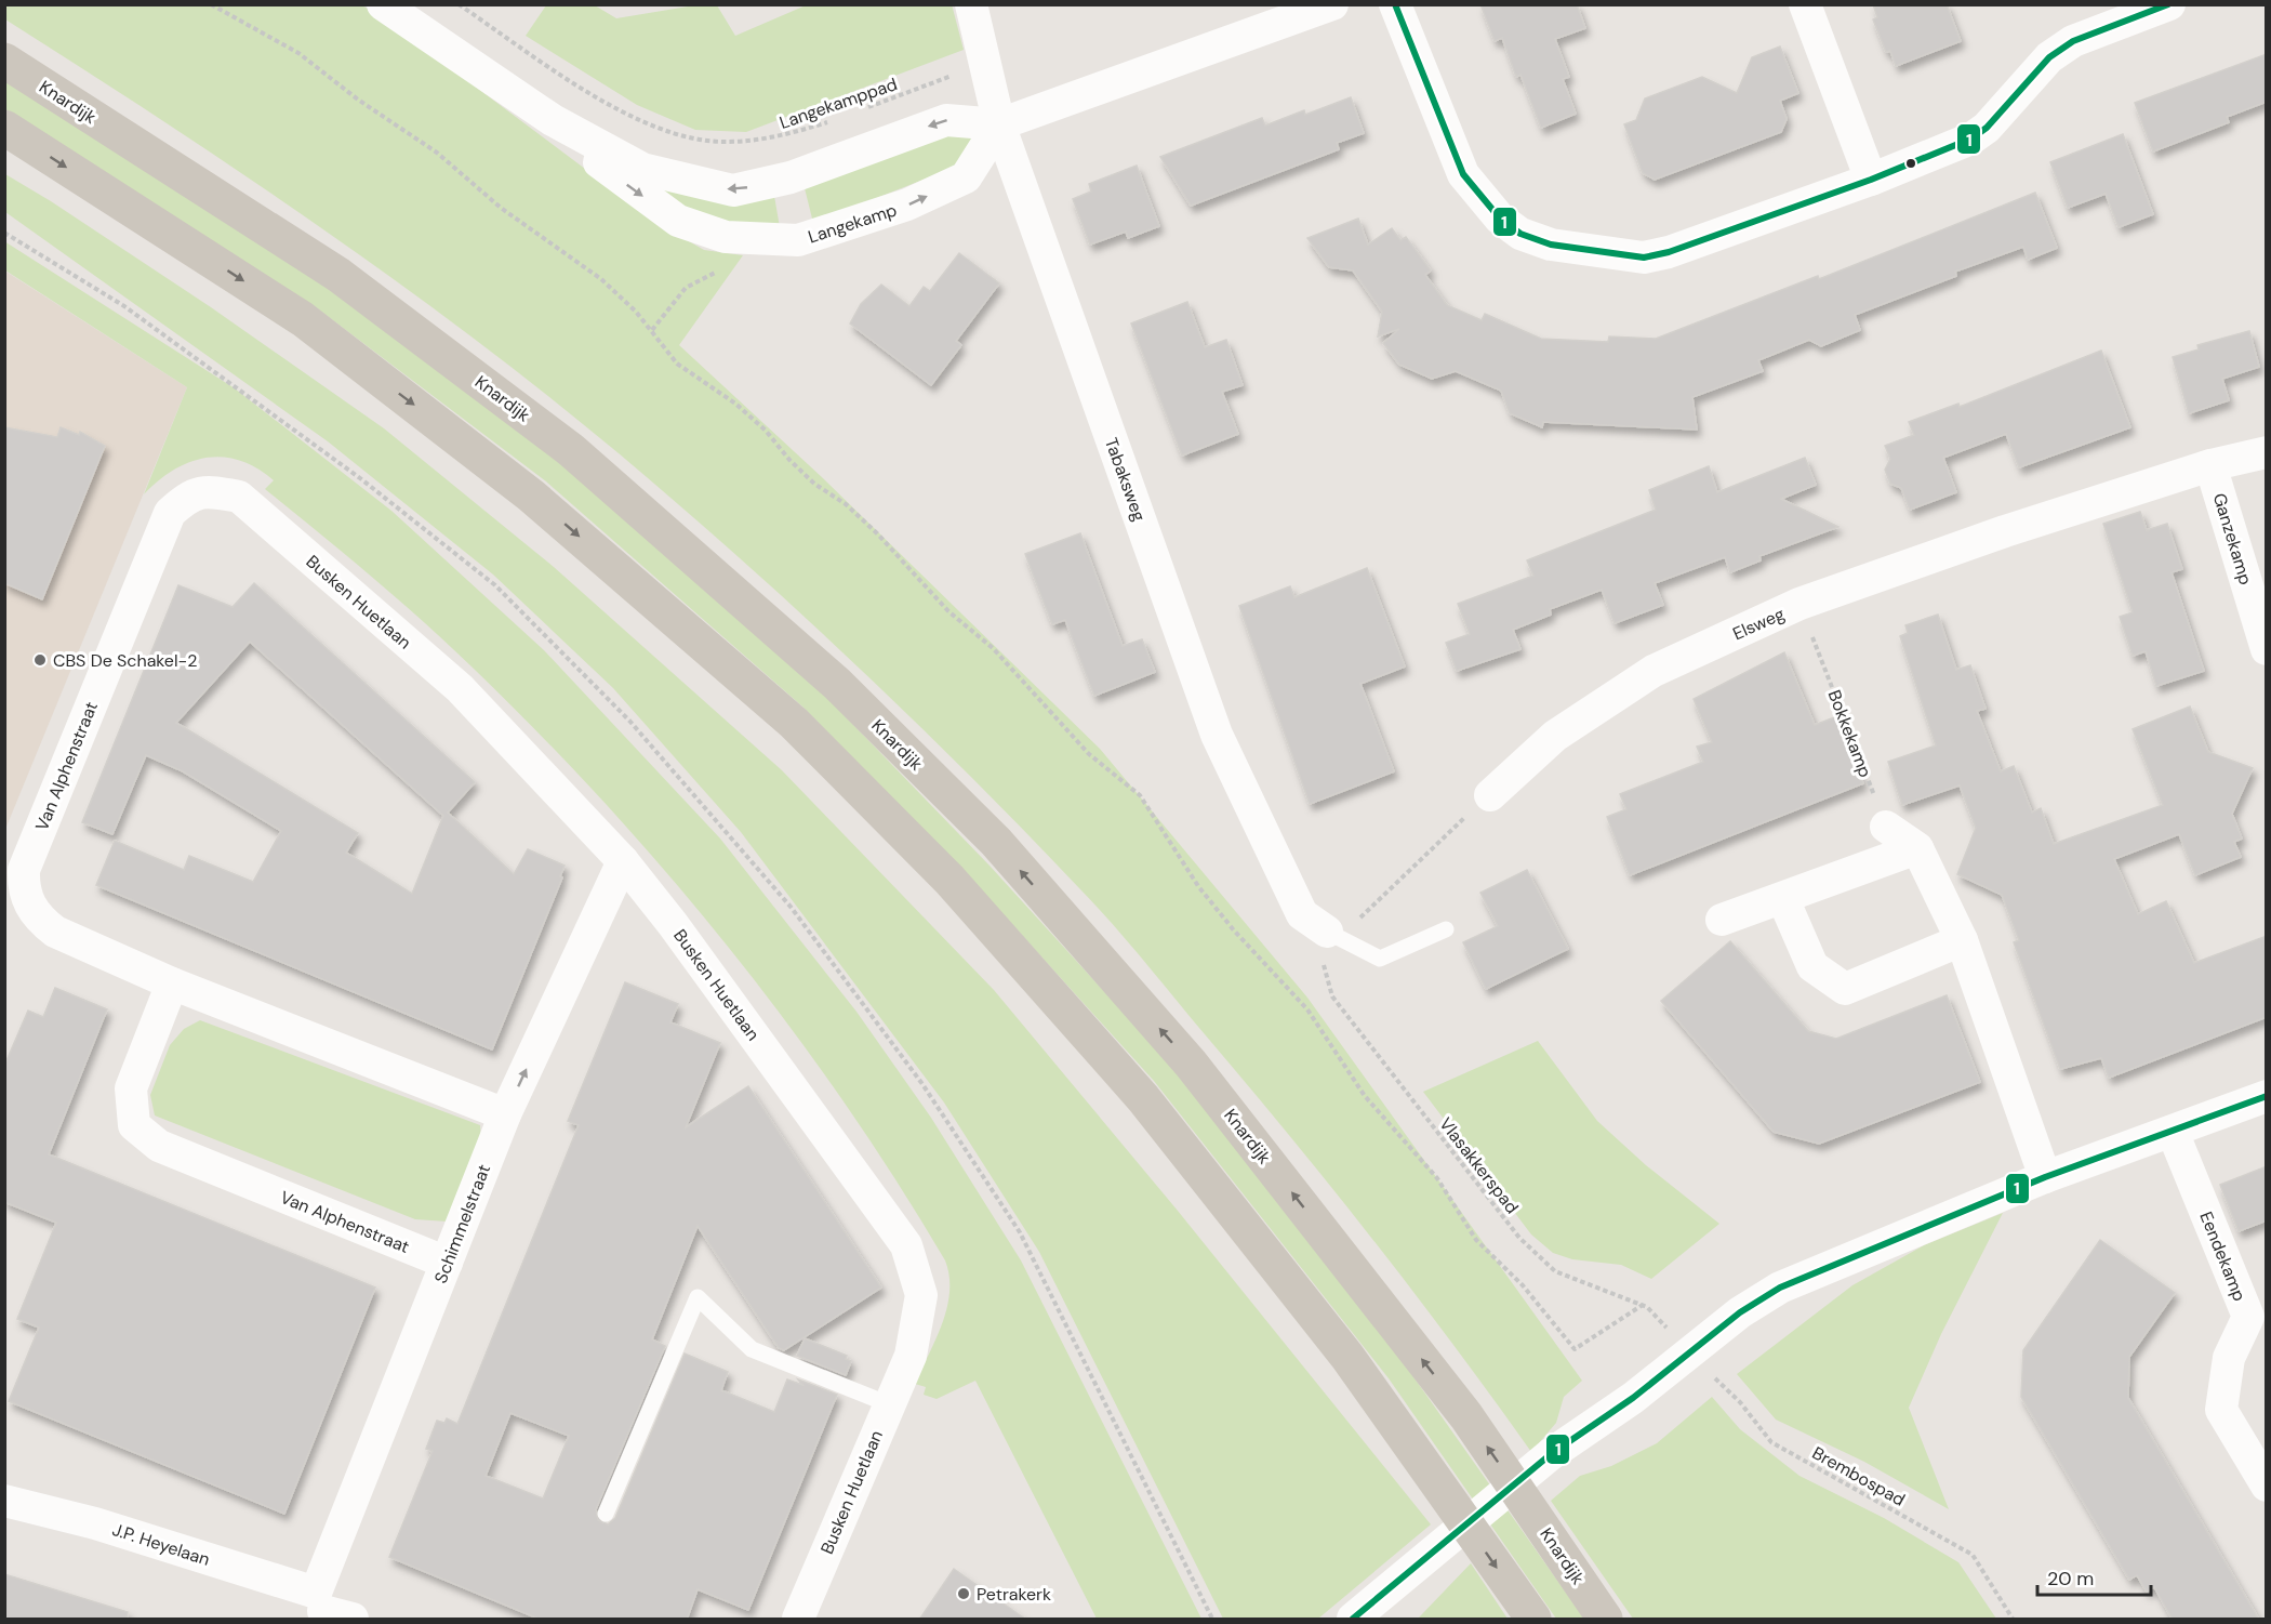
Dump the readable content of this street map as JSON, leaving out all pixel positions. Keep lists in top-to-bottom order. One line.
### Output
{"streets":{"main road":["Knardijk"],"street":["Langekamp","Tabaksweg","Ganzekamp","Busken Huetlaan","Elsweg","Van Alphenstraat","Schimmelstraat","Eendekamp","J.P. Heyelaan"],"path":["Langekamppad","Bokkekamp","Vlasakkerspad","Brembospad"]},"crossings":[["Langekamppad","Tabaksweg"],["Langekamp","Tabaksweg"],["Tabaksweg","Vlasakkerspad"],["Ganzekamp","Elsweg"],["Busken Huetlaan","Van Alphenstraat"],["Busken Huetlaan","Schimmelstraat"],["Elsweg","Bokkekamp"],["Van Alphenstraat","Schimmelstraat"],["Vlasakkerspad","Brembospad"],["Schimmelstraat","J.P. Heyelaan"]],"places":["CBS De Schakel-2","Petrakerk"],"lines":["transit line 1"],"scale_bar":"20 m"}
